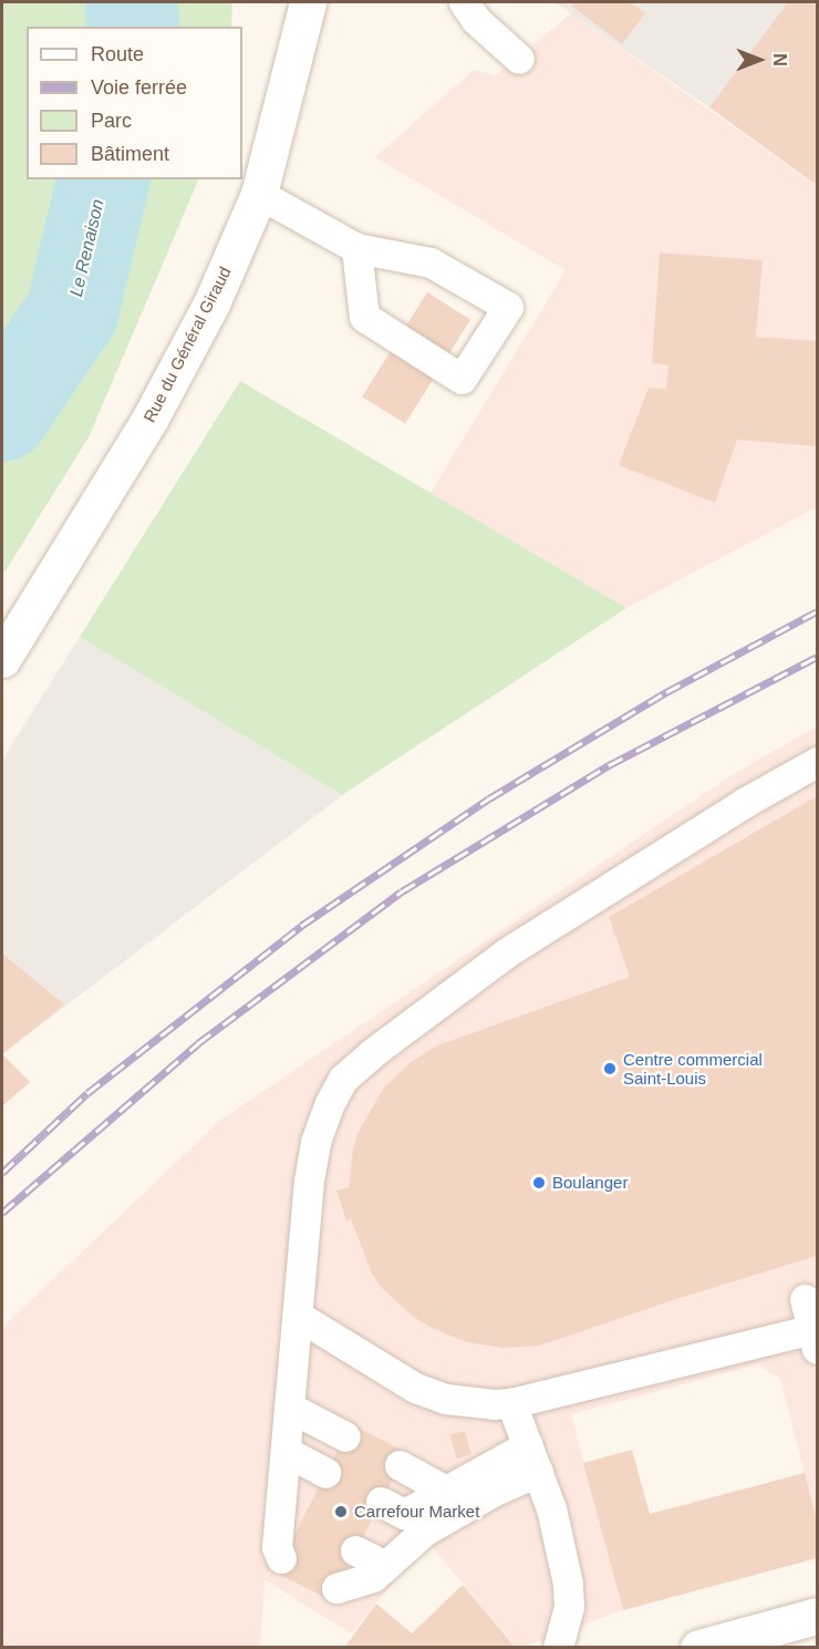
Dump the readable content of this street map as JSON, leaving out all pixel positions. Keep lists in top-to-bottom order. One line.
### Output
{"streets":{"street":["Rue du Général Giraud"]},"water":["Le Renaison"],"places":["Centre commercial Saint-Louis","Boulanger","Carrefour Market"],"legend":["Route","Voie ferrée","Parc","Bâtiment"],"north":"right"}
